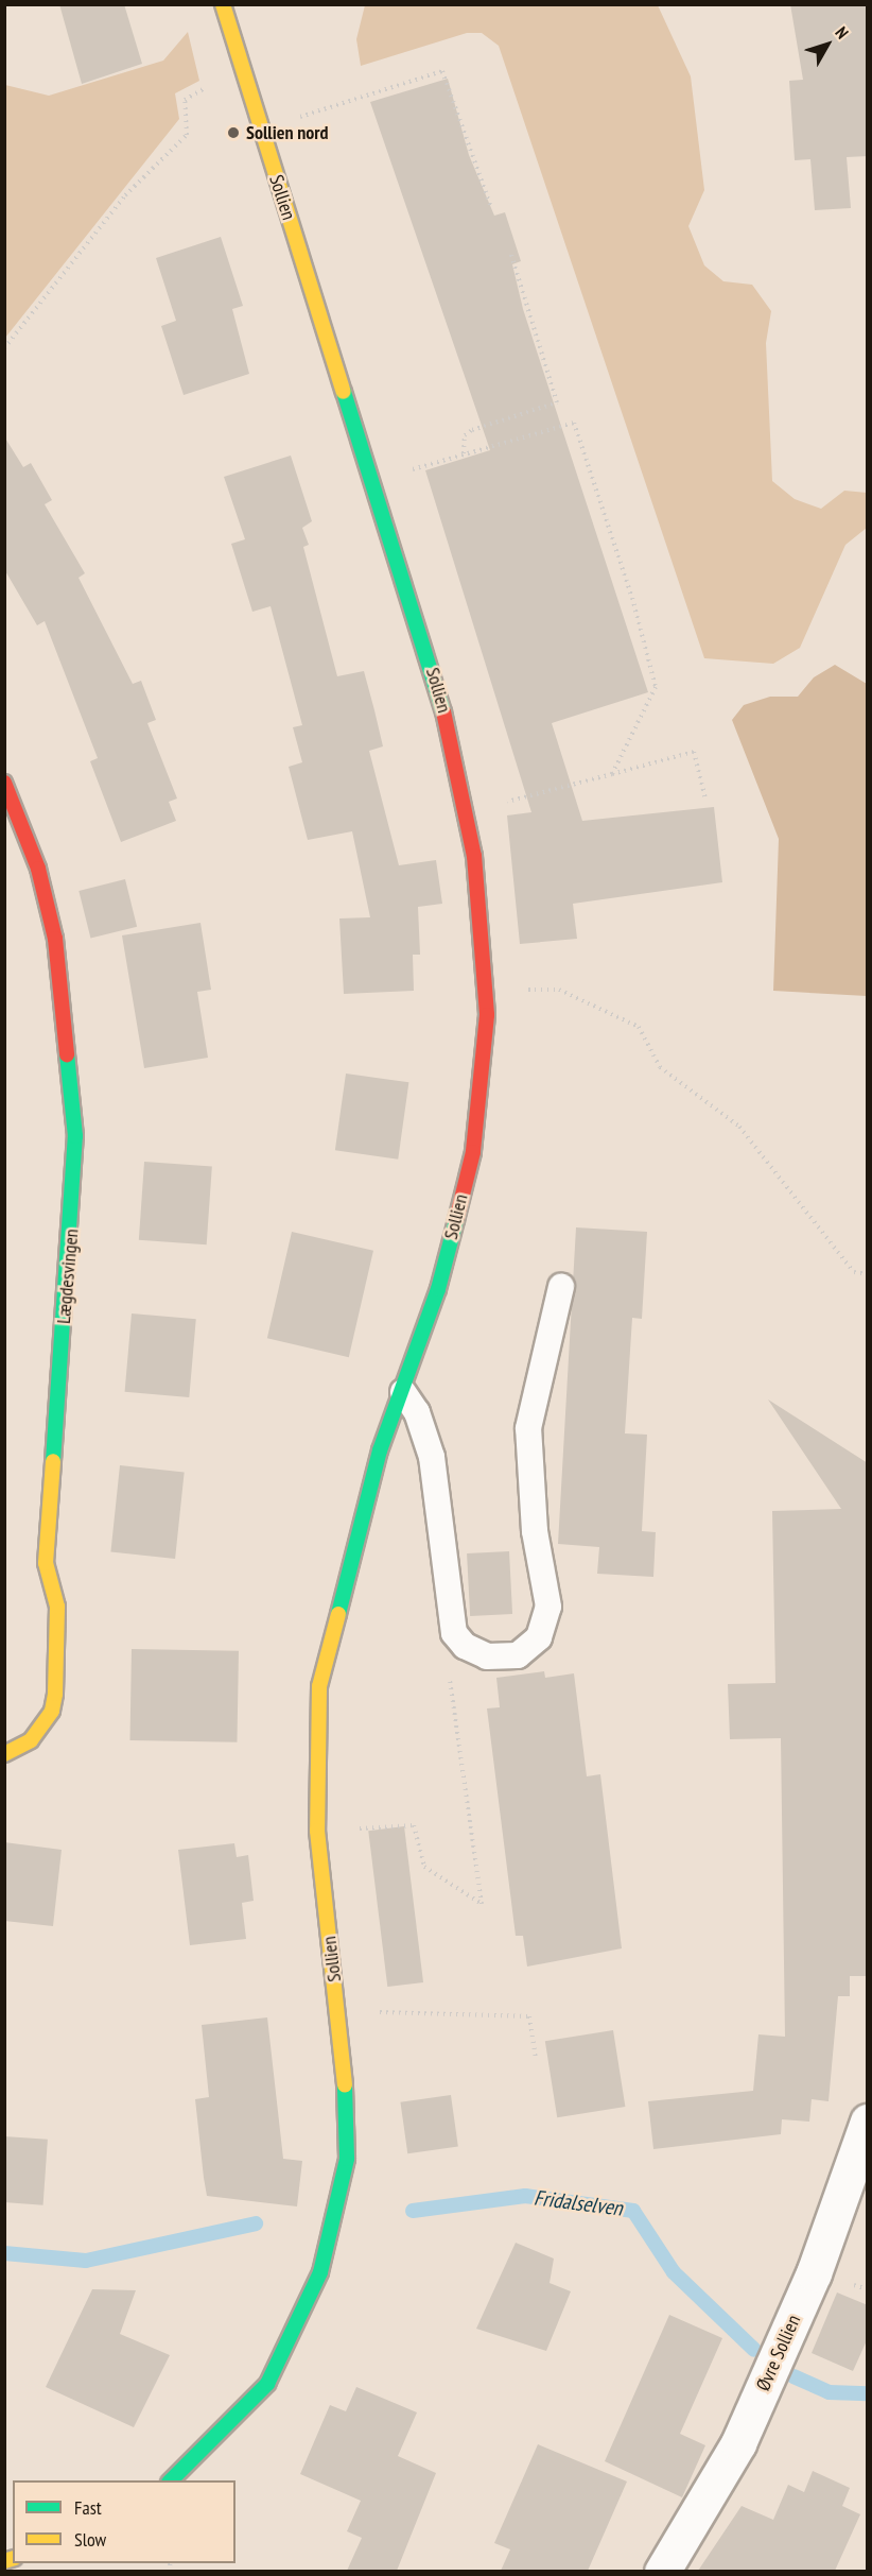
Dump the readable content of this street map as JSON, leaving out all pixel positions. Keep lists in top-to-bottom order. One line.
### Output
{"streets":{"street":["Sollien","Lægdesvingen","Øvre Sollien"]},"water":["Fridalselven"],"places":["Sollien nord"],"legend":["Fast","Slow"],"north":"top right"}
